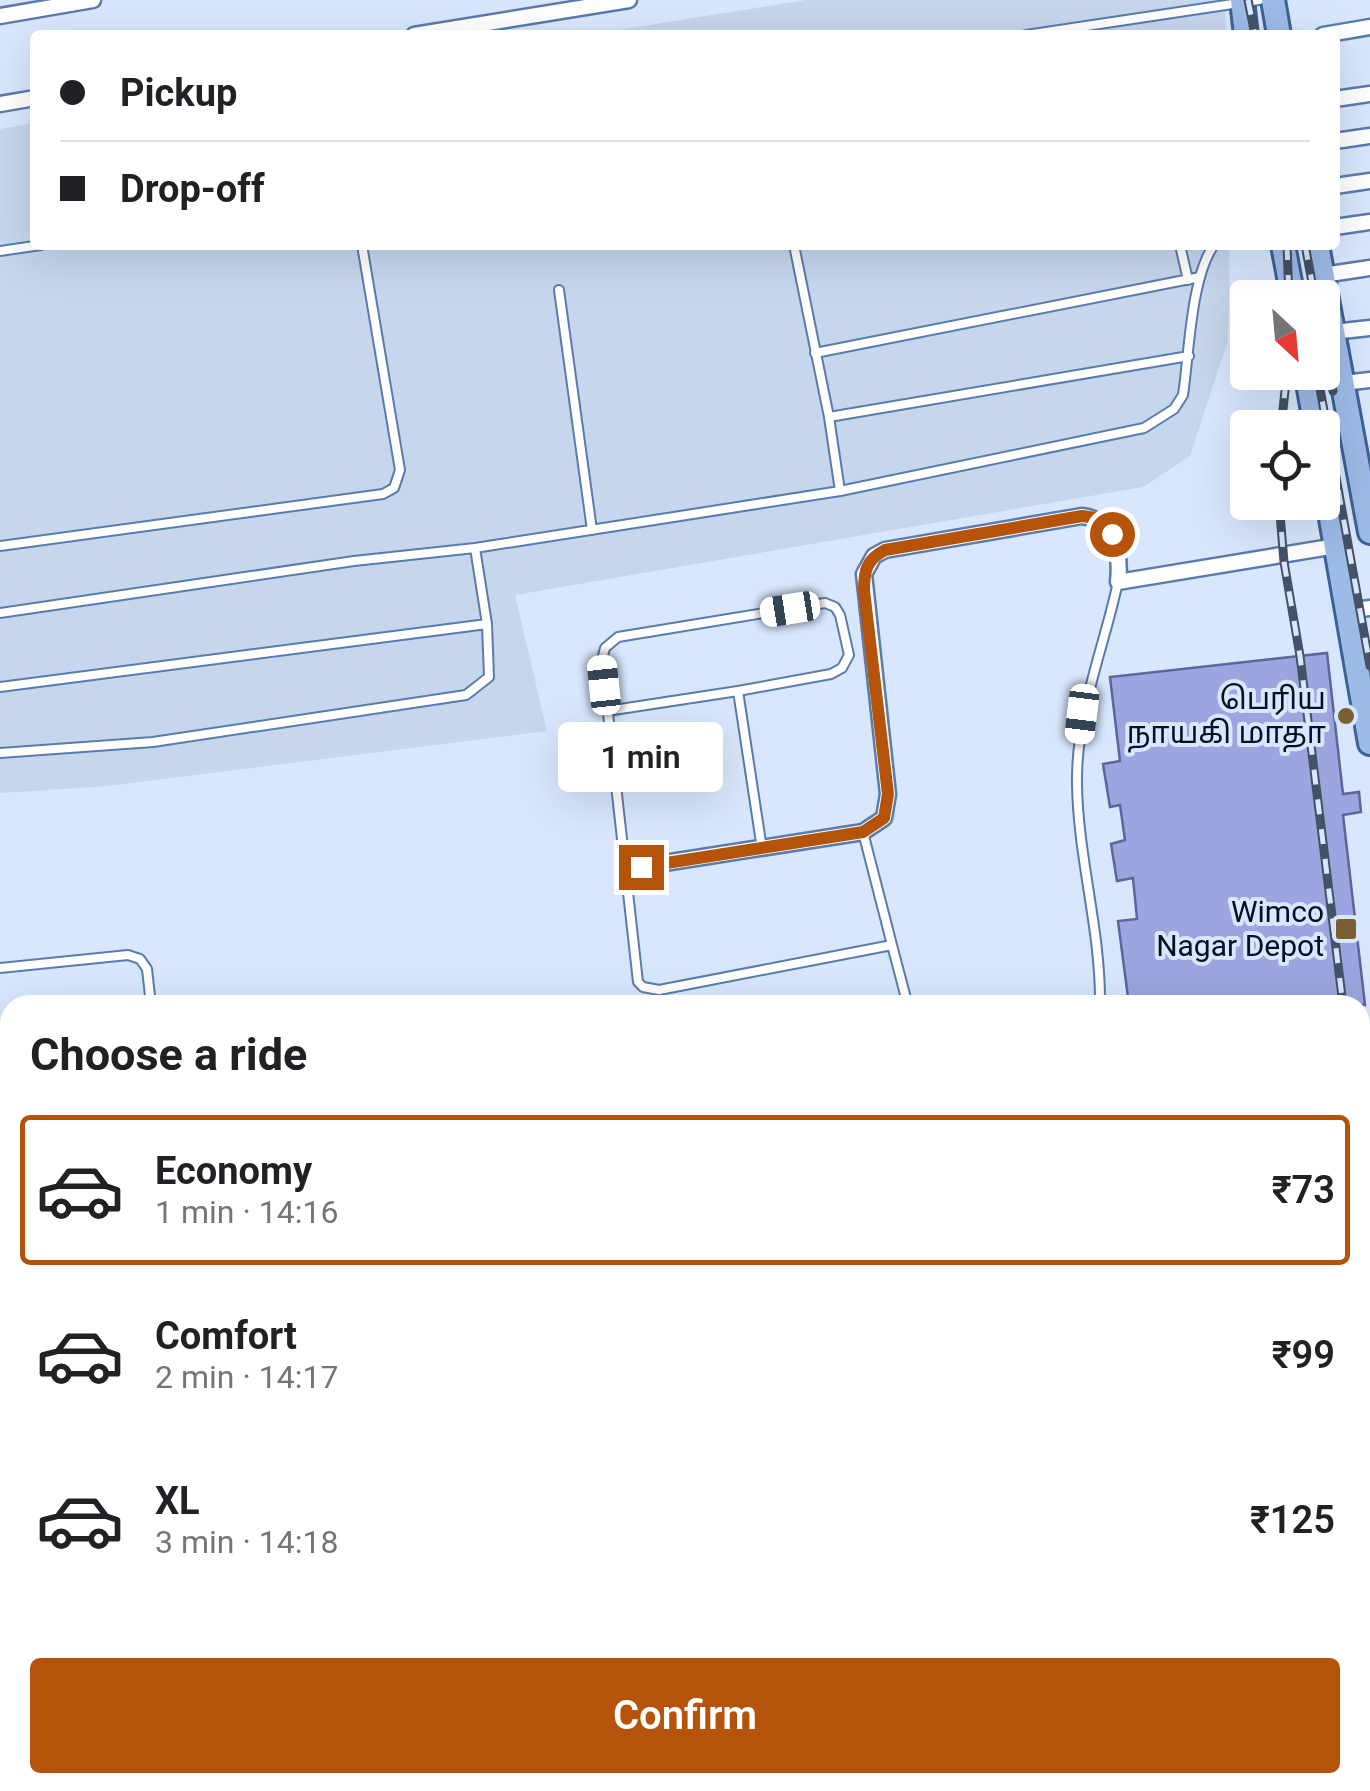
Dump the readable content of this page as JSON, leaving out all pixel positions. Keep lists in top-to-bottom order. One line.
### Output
{"places":{"other":["பெரிய நாயகி மாதா"],"transit":["Wimco Nagar Depot"]},"north":"bottom right","page":{"banner":["Pickup","Drop-off"],"bubble":"1 min","heading":"Choose a ride","list":[{"name":"Economy","note":"1 min · 14:16","value":"₹73"},{"name":"Comfort","note":"2 min · 14:17","value":"₹99"},{"name":"XL","note":"3 min · 14:18","value":"₹125"}],"buttons":"Confirm"}}
